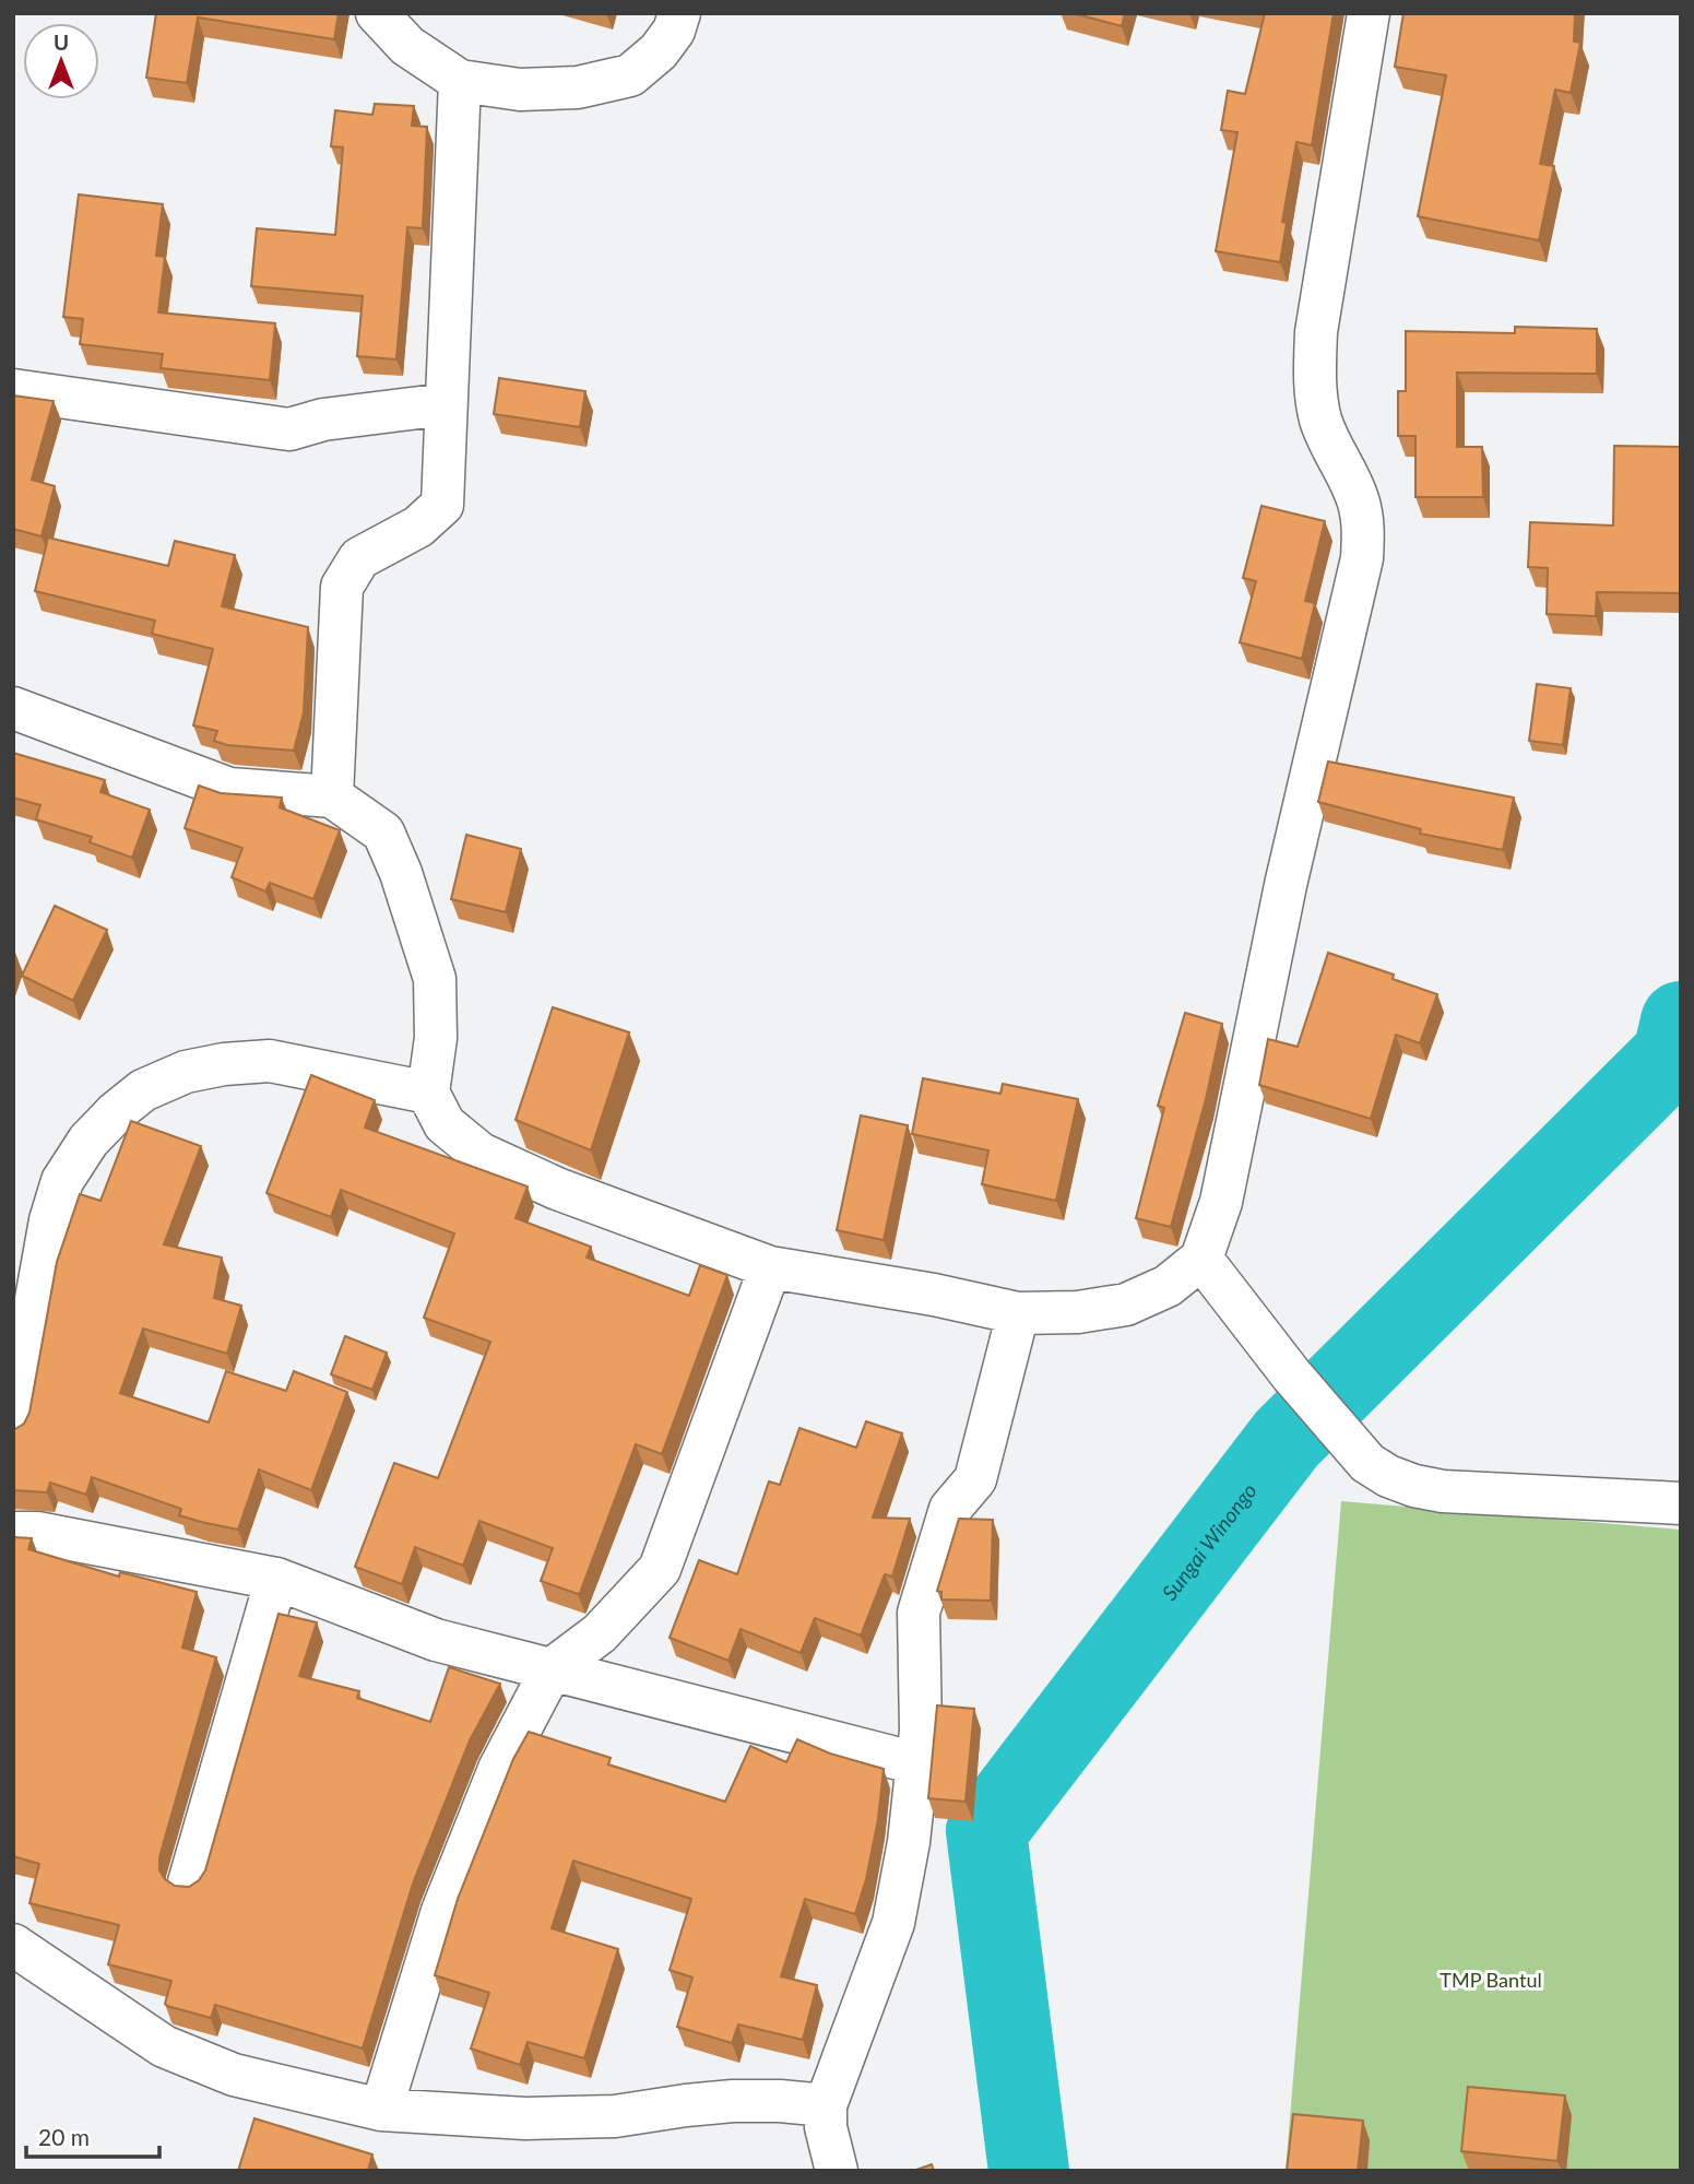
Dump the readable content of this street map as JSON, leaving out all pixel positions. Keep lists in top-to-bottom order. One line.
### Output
{"water":["Sungai Winongo"],"parks":["TMP Bantul"],"scale_bar":"20 m","north":"top"}
